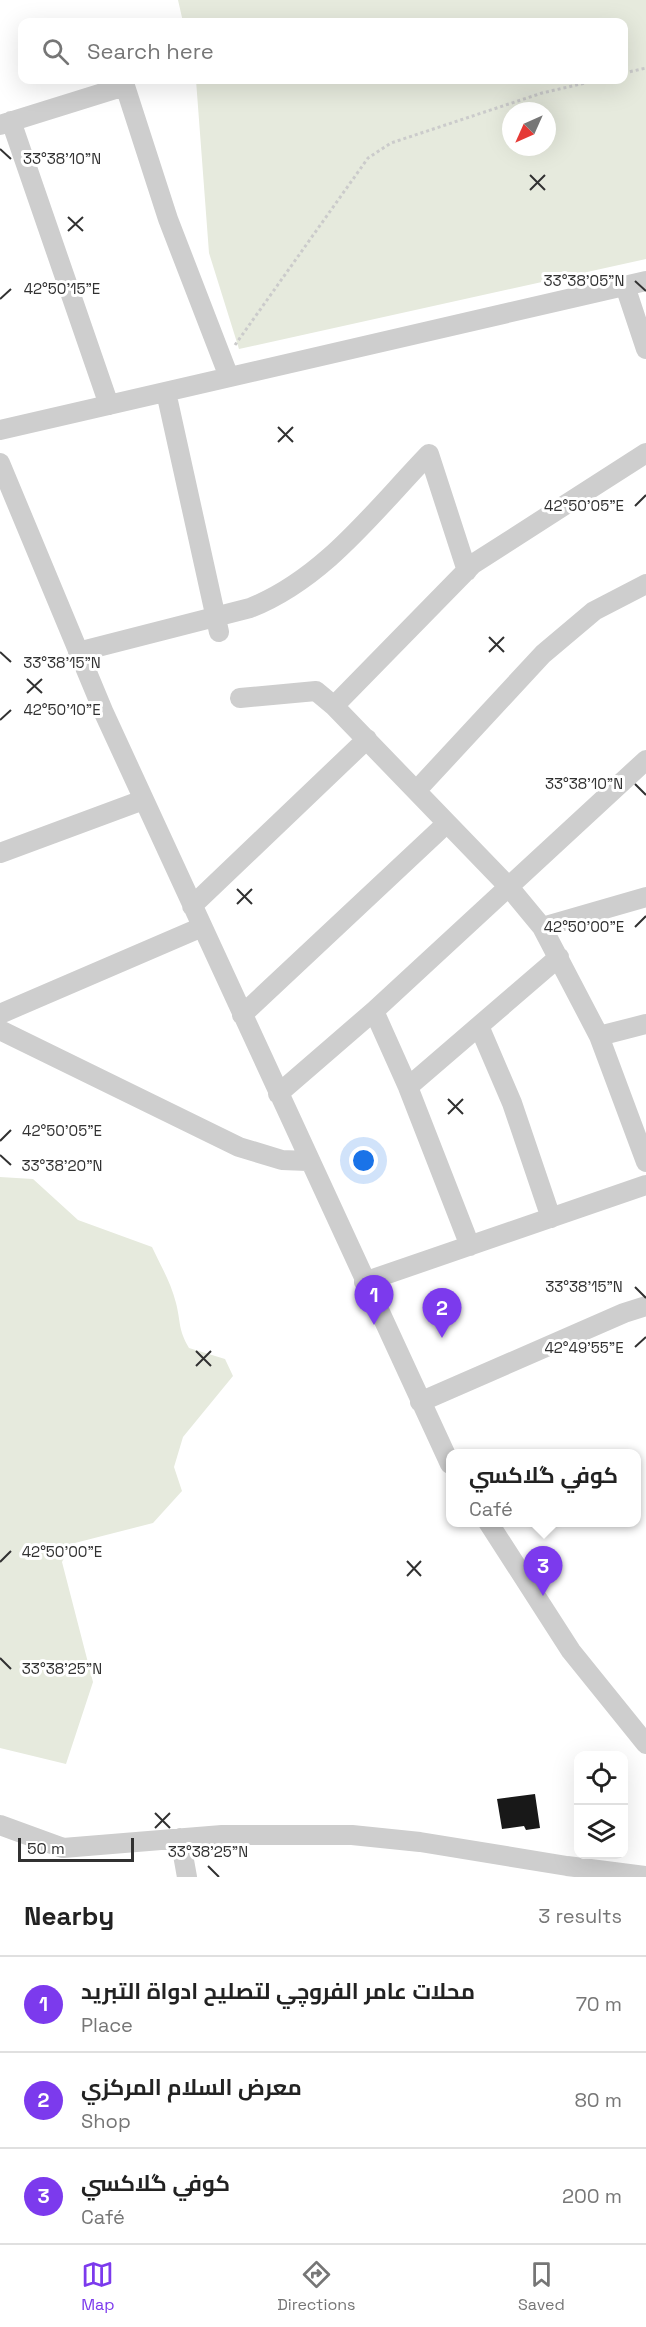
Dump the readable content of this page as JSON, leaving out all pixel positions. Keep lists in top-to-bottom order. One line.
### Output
{"scale_bar":"50 m","north":"bottom left","page":{"search":"Search here","pins":["1","2","3"],"popup":["كوفي گلاكسي","Café"],"scale":"50 m","heading":["Nearby","3 results"],"list":[{"mark":"1","name":"محلات عامر الفروچي لتصليح ادواة التبريد","note":"Place","value":"70 m"},{"mark":"2","name":"معرض السلام المركزي","note":"Shop","value":"80 m"},{"mark":"3","name":"كوفي گلاكسي","note":"Café","value":"200 m"}],"nav":["Map","Directions","Saved"]},"coordinates":["33°38'10\"N","33°38'05\"N","42°50'15\"E","42°50'05\"E","33°38'15\"N","42°50'10\"E","42°50'00\"E","33°38'20\"N","42°49'55\"E","33°38'25\"N"]}
